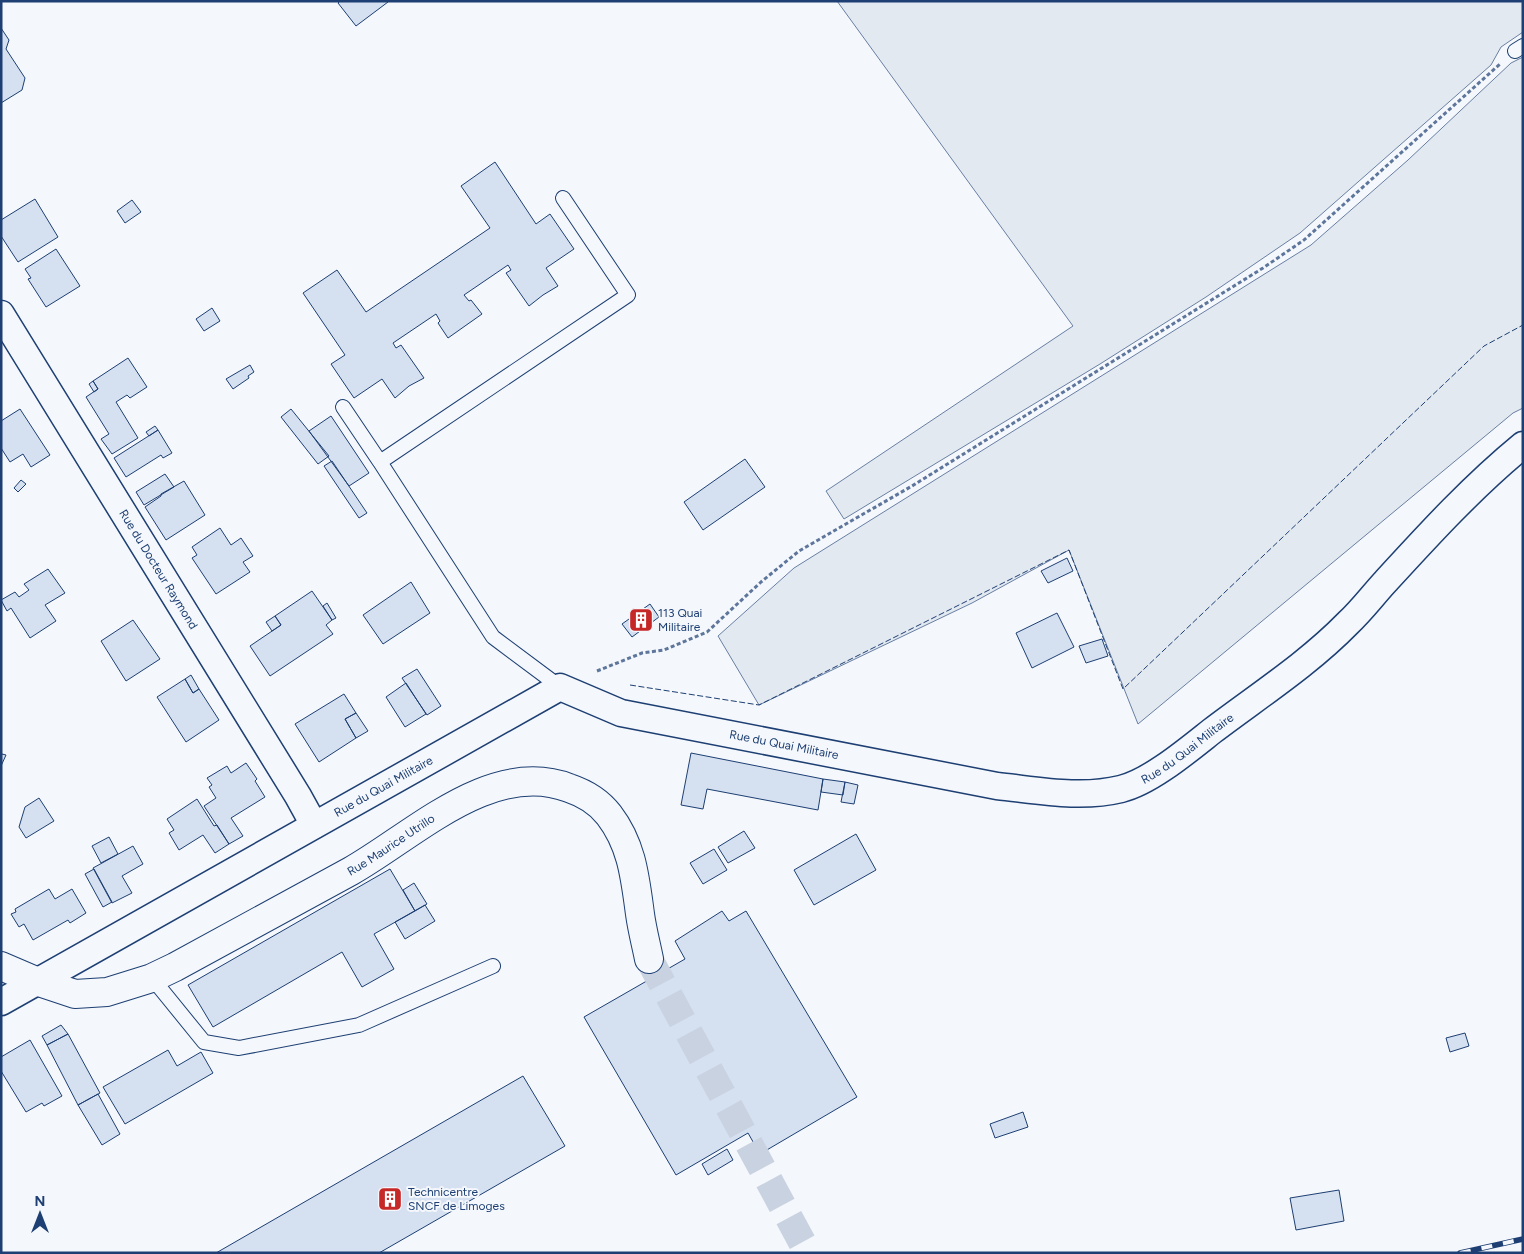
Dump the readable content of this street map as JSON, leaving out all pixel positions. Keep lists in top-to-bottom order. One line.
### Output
{"streets":{"street":["Rue du Docteur Raymond","Rue du Quai Militaire","Rue Maurice Utrillo"]},"crossings":[["Rue du Docteur Raymond","Rue du Quai Militaire"],["Rue du Quai Militaire","Rue Maurice Utrillo"]],"places":{"building":["113 Quai Militaire","Technicentre SNCF de Limoges"]},"north":"top"}
